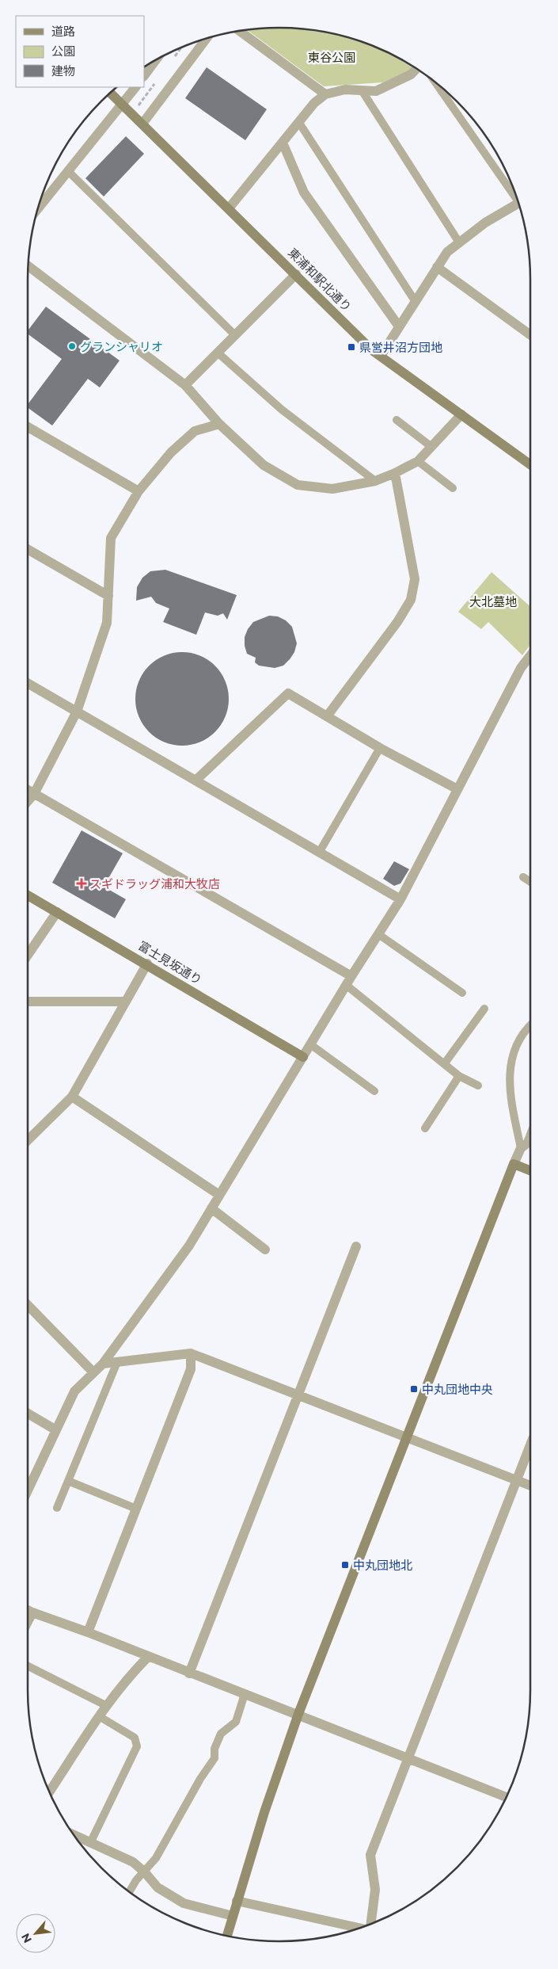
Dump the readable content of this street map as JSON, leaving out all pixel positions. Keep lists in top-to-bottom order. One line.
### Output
{"streets":{"street":["東浦和駅北通り","富士見坂通り"]},"parks":["東谷公園","大北墓地"],"places":{"other":["グランシャリオ"],"transit":["県営井沼方団地","中丸団地中央","中丸団地北"],"health":["スギドラッグ浦和大牧店"]},"legend":["道路","公園","建物"],"north":"bottom left"}
